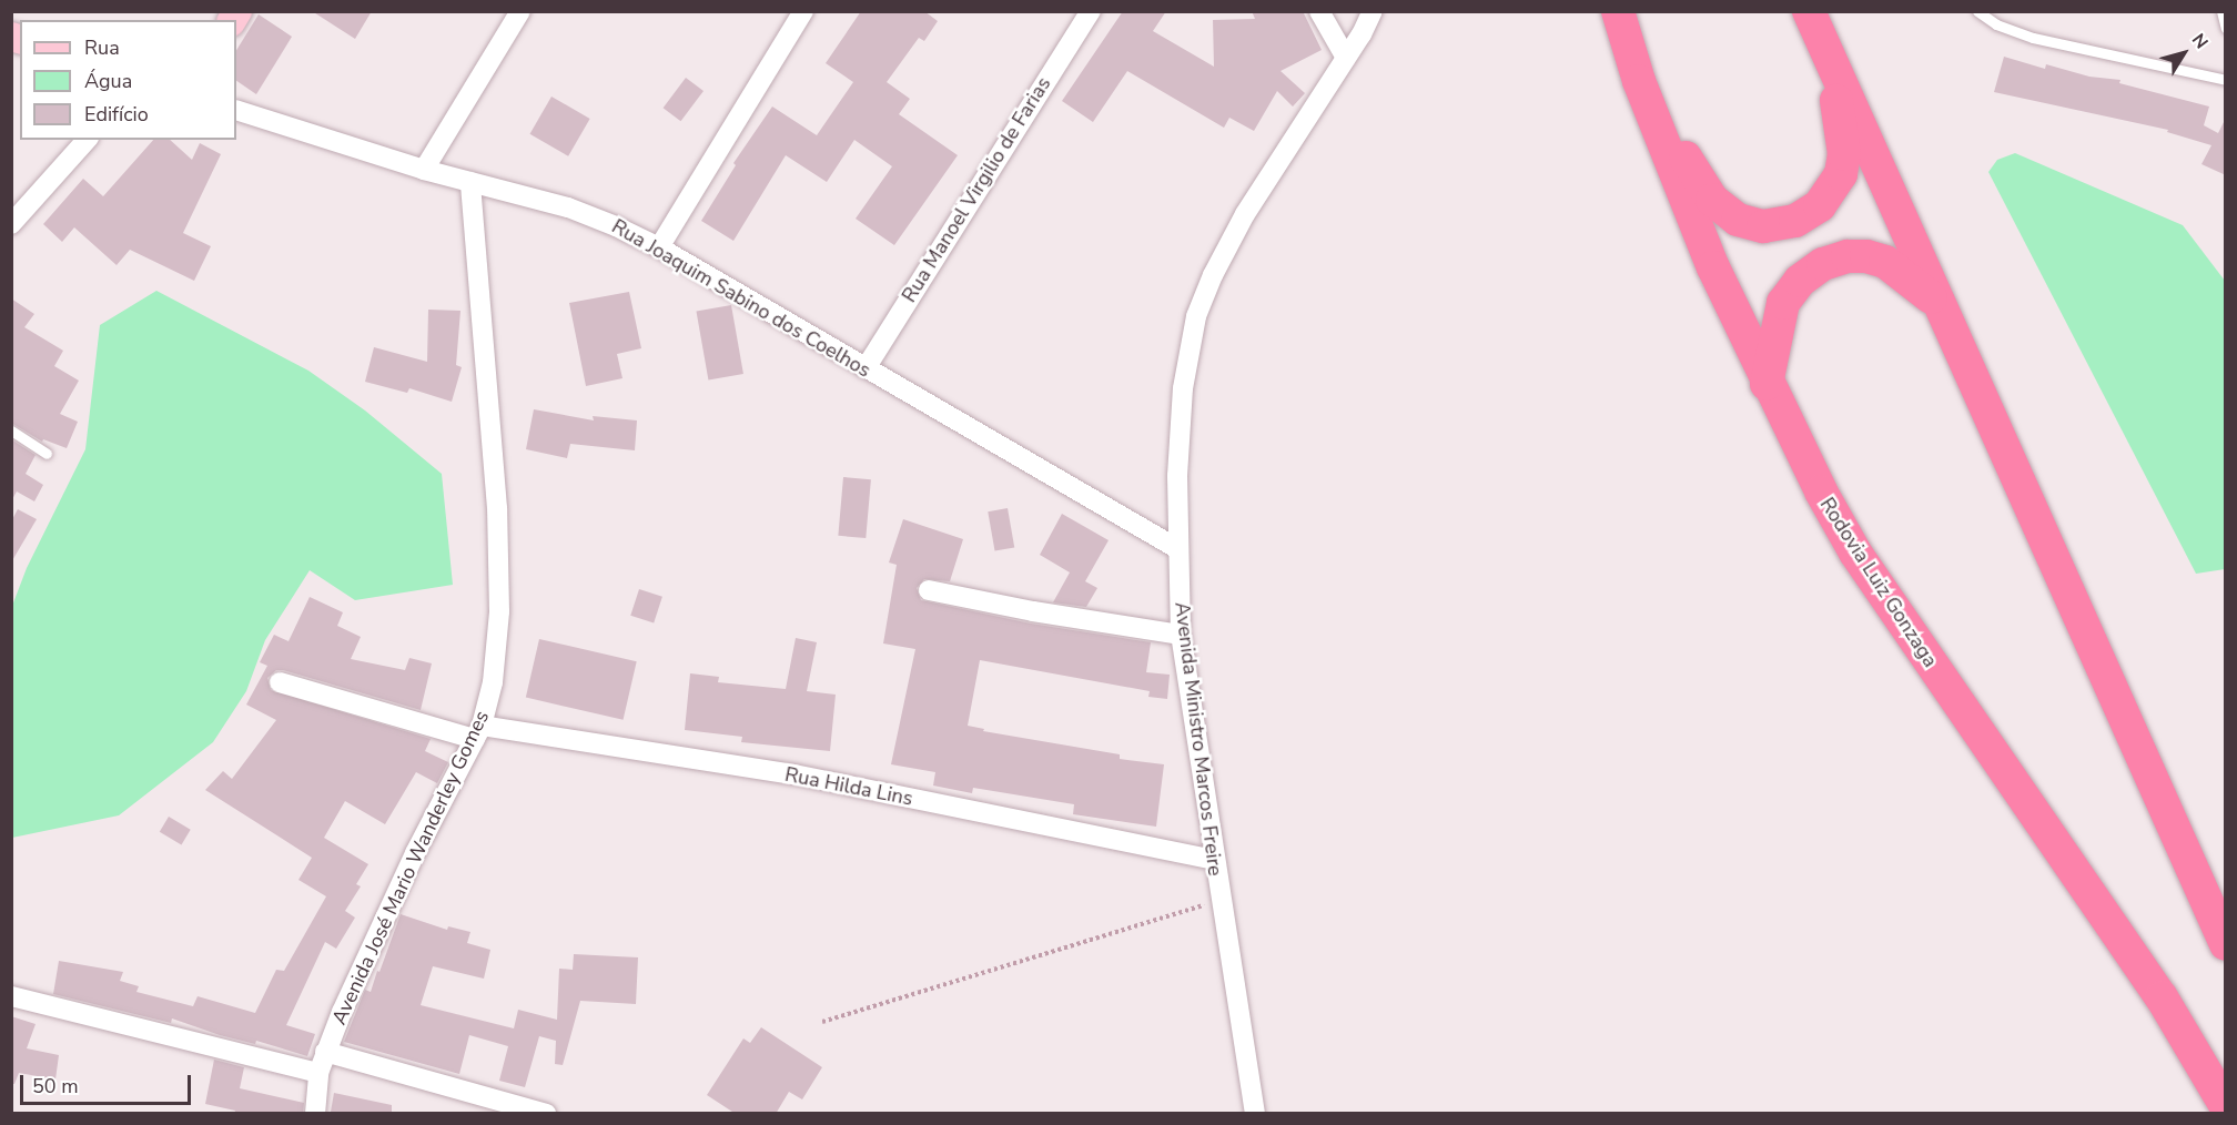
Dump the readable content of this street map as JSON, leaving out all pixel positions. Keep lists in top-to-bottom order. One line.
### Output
{"streets":{"highway":["Rodovia Luiz Gonzaga"],"street":["Rua Manoel Virgilio de Farias","Rua Joaquim Sabino dos Coelhos","Avenida Ministro Marcos Freire","Rua Hilda Lins","Avenida José Mario Wanderley Gomes"]},"crossings":[["Rua Manoel Virgilio de Farias","Rua Joaquim Sabino dos Coelhos"],["Rua Joaquim Sabino dos Coelhos","Avenida Ministro Marcos Freire"],["Rua Joaquim Sabino dos Coelhos","Avenida José Mario Wanderley Gomes"],["Avenida Ministro Marcos Freire","Rua Hilda Lins"],["Rua Hilda Lins","Avenida José Mario Wanderley Gomes"]],"legend":["Rua","Água","Edifício"],"scale_bar":"50 m","north":"top right"}
